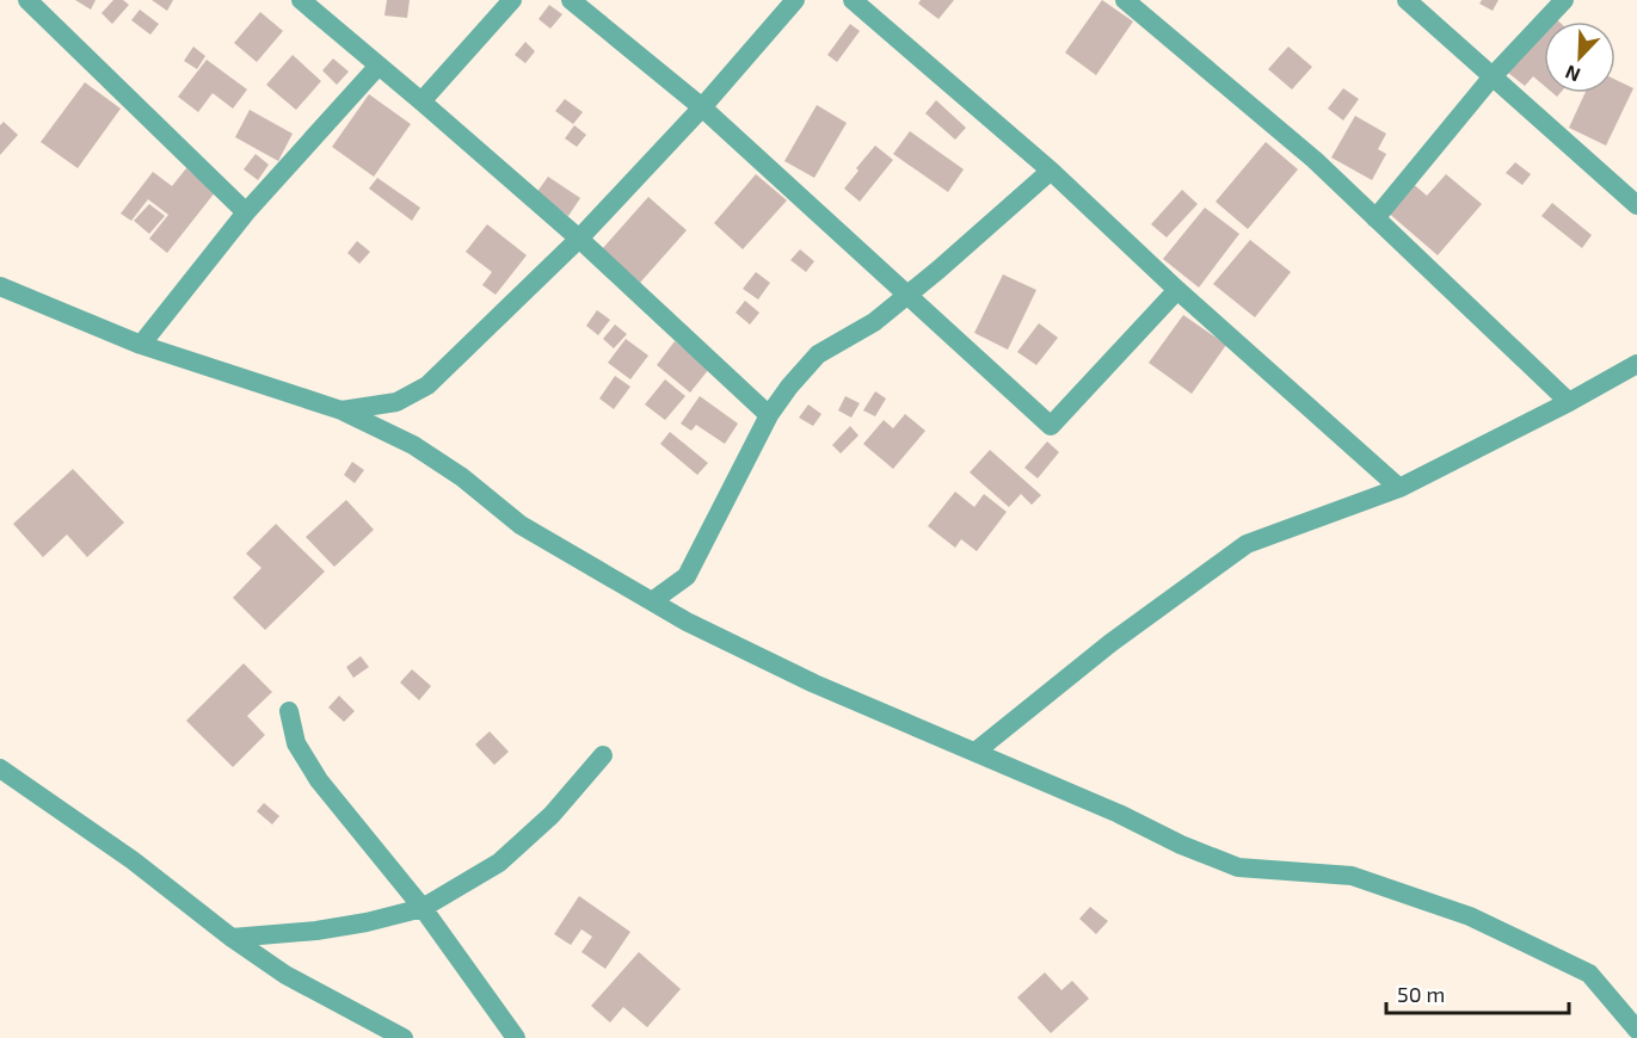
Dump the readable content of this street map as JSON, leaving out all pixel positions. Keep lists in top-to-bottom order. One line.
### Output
{"scale_bar":"50 m","north":"bottom left"}
